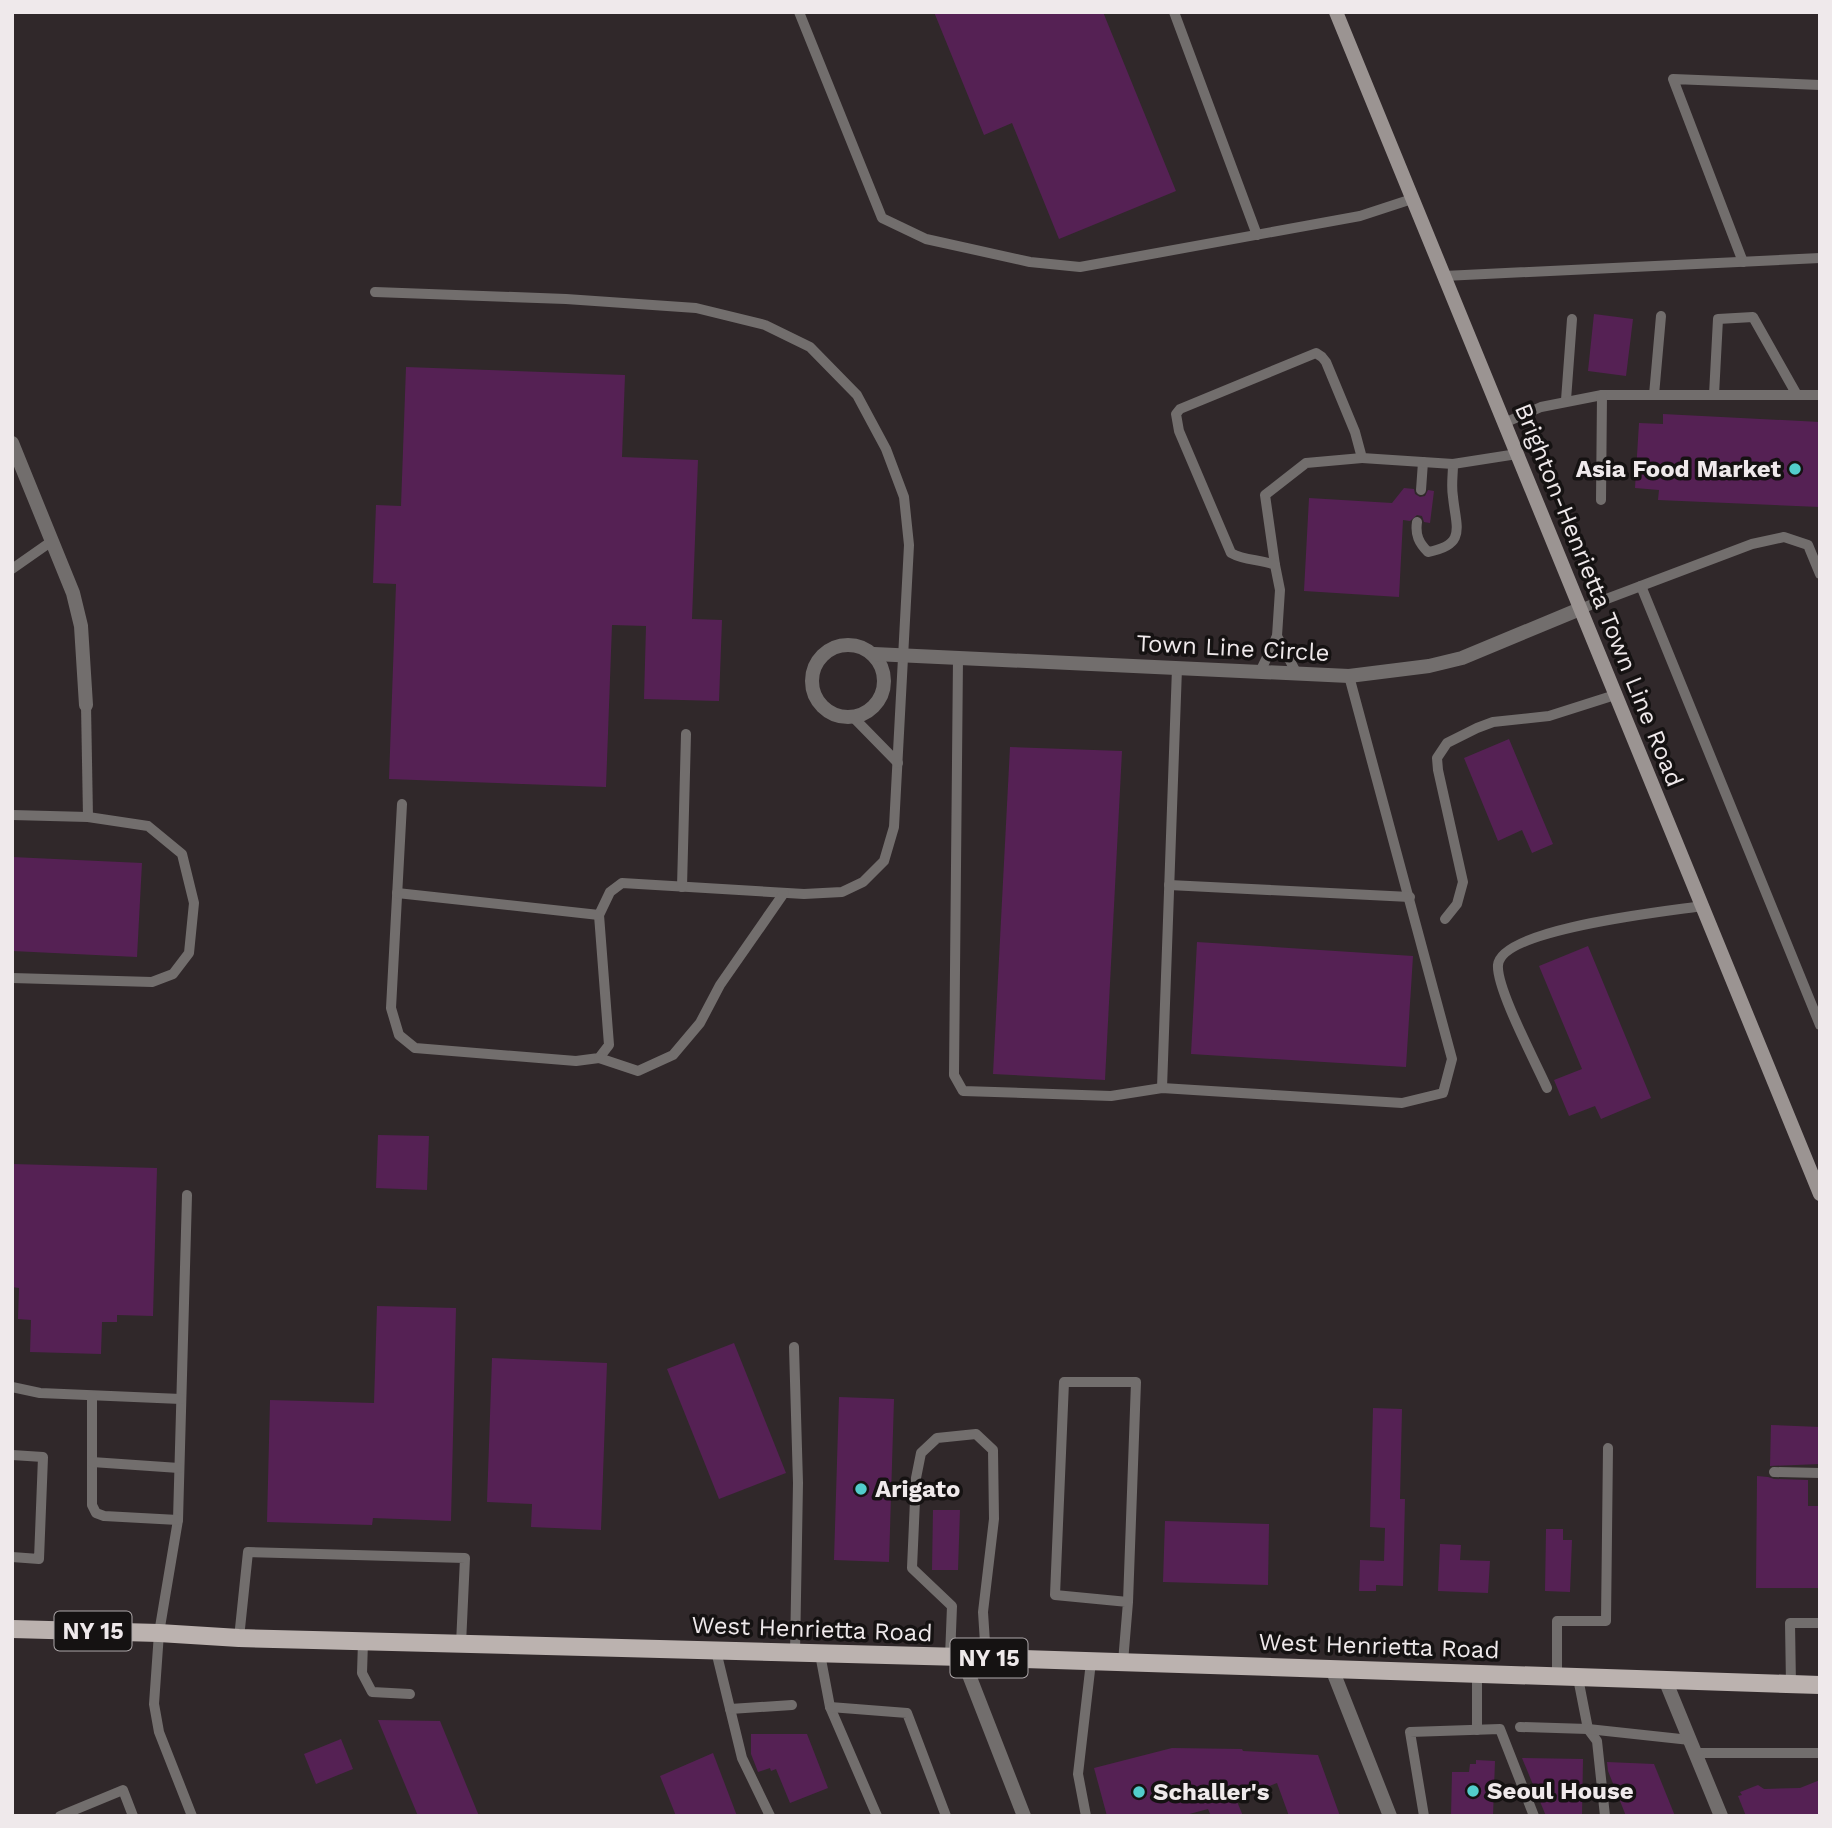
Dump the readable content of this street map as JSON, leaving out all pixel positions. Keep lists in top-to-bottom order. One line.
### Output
{"streets":{"main road":["West Henrietta Road","NY 15"],"street":["Brighton-Henrietta Town Line Road","Town Line Circle"]},"crossings":[["Brighton-Henrietta Town Line Road","Town Line Circle"]],"places":["Asia Food Market","Arigato","Seoul House","Schaller's"]}
